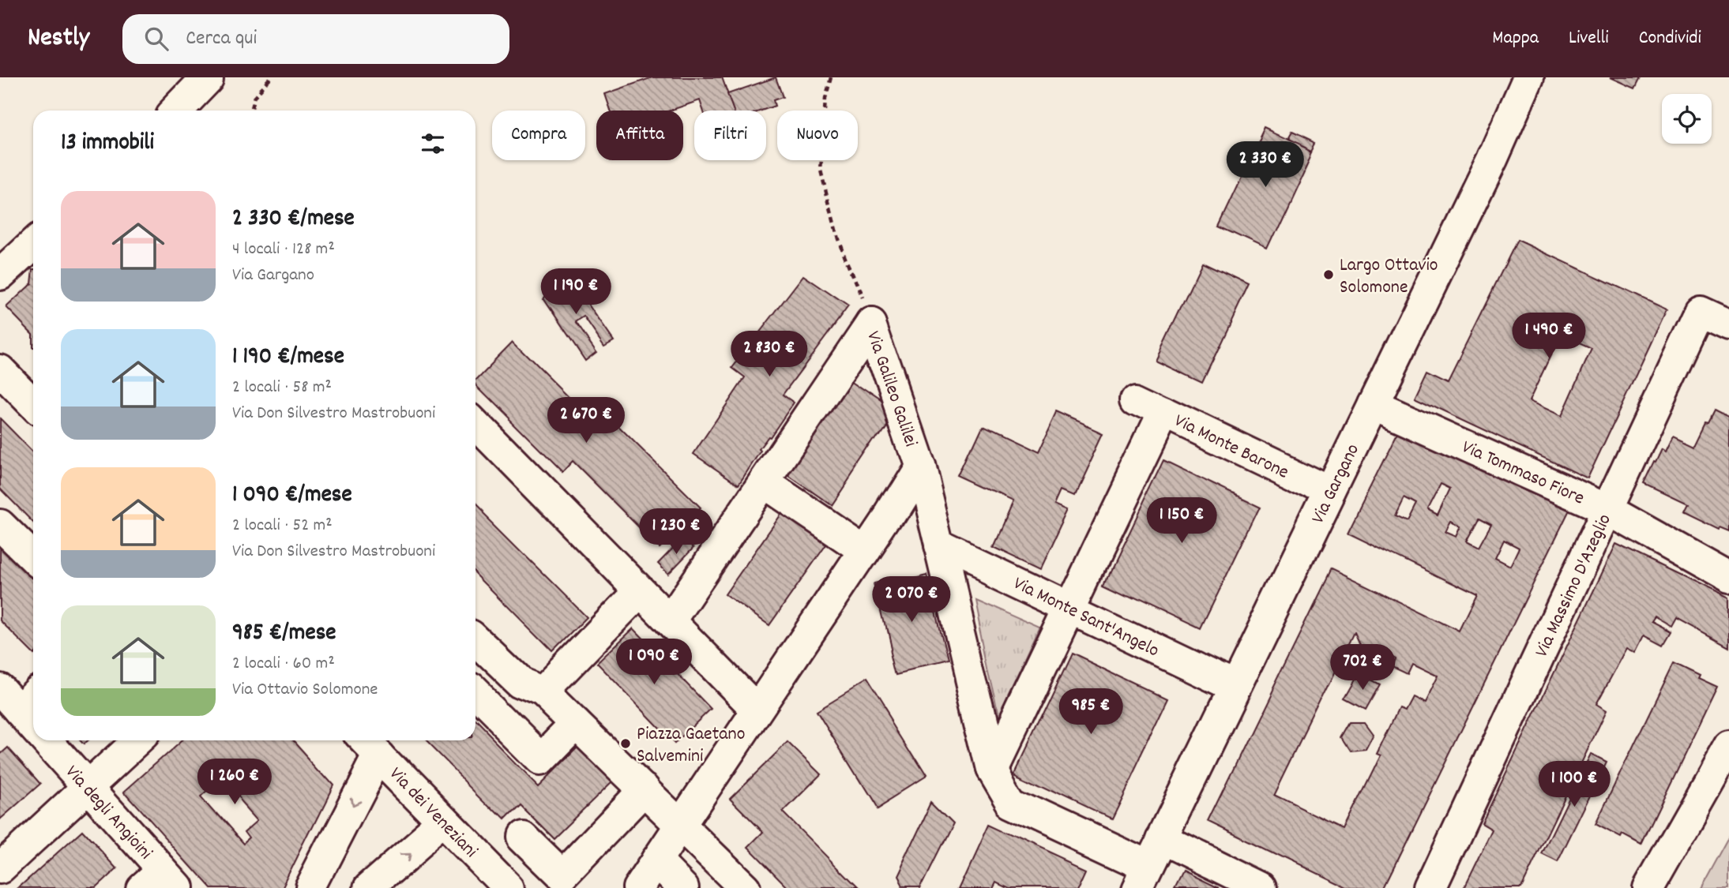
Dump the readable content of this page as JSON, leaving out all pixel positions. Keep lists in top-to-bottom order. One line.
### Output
{"streets":{"street":["Via Galileo Galilei","Via Monte Barone","Via Tommaso Fiore","Via Gargano","Via Massimo D'Azeglio","Via Monte Sant'Angelo","Via degli Angioini","Via dei Veneziani"]},"crossings":[["Via Monte Barone","Via Gargano"],["Via Tommaso Fiore","Via Gargano"],["Via Tommaso Fiore","Via Massimo D'Azeglio"],["Via Gargano","Via Monte Sant'Angelo"]],"places":["Largo Ottavio Solomone","Piazza Gaetano Salvemini"],"page":{"header":"Nestly","search":"Cerca qui","nav":["Mappa","Livelli","Condividi"],"chip":["Compra","Affitta","Filtri","Nuovo"],"heading":"13 immobili","price":["2 330 €","1 190 €","1 490 €","2 830 €","2 670 €","1 150 €","1 230 €","2 070 €","1 090 €","702 €","985 €","1 260 €","1 100 €"],"list":[{"name":"2 330 €/mese","note":"4 locali · 128 m² · Via Gargano"},{"name":"1 190 €/mese","note":"2 locali · 58 m² · Via Don Silvestro Mastrobuoni"},{"name":"1 090 €/mese","note":"2 locali · 52 m² · Via Don Silvestro Mastrobuoni"},{"name":"985 €/mese","note":"2 locali · 60 m² · Via Ottavio Solomone"}]}}
